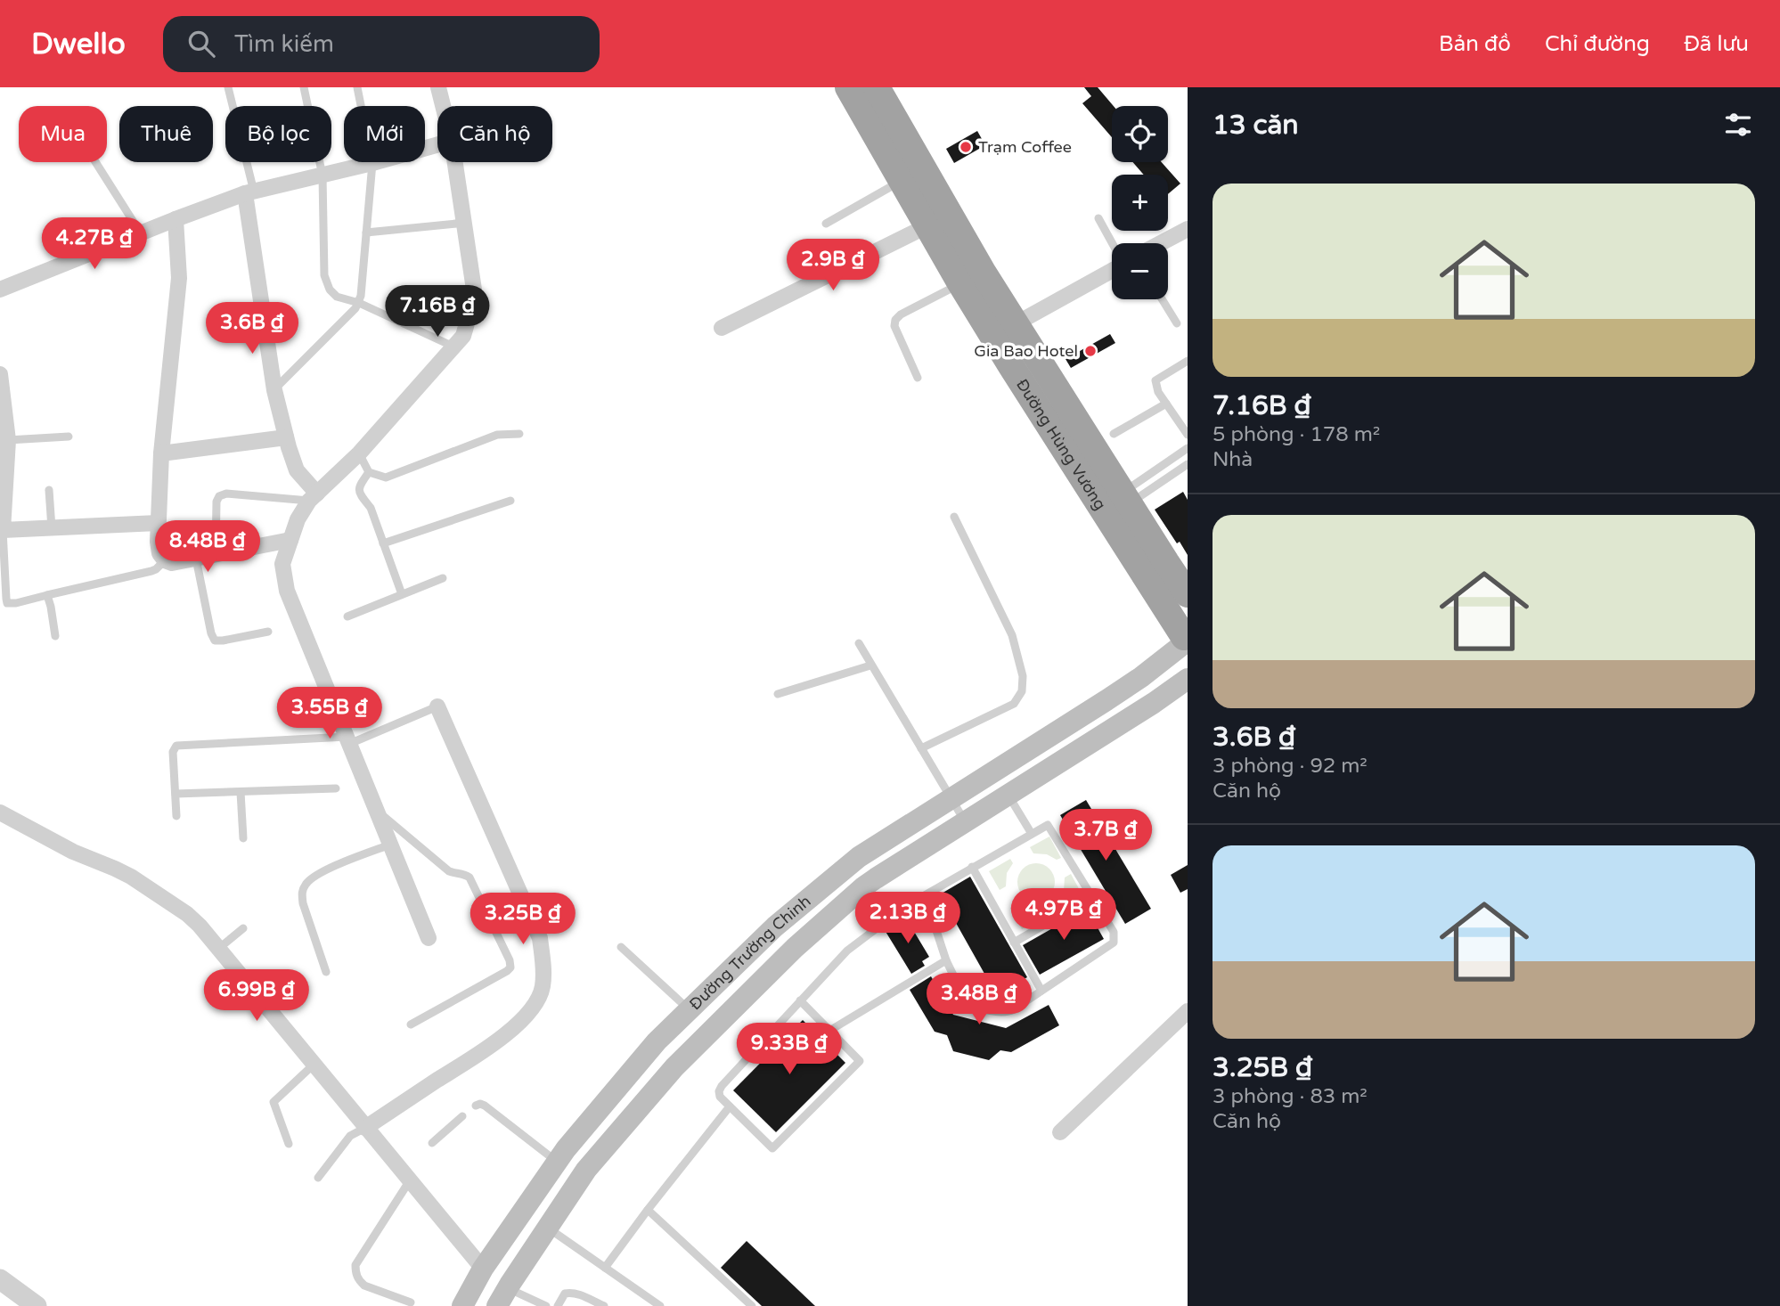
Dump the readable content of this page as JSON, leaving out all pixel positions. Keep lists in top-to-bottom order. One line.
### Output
{"streets":{"highway":["Đường Hùng Vương"],"main road":["Đường Trường Chinh"]},"crossings":[["Đường Hùng Vương","Đường Trường Chinh"]],"places":["Trạm Coffee","Gia Bao Hotel"],"page":{"header":"Dwello","search":"Tìm kiếm","nav":["Bản đồ","Chỉ đường","Đã lưu"],"heading":"13 căn","map_buttons":["+","−"],"chip":["Mua","Thuê","Bộ lọc","Mới","Căn hộ"],"list":[{"name":"7.16B ₫","note":"5 phòng · 178 m² · Nhà"},{"name":"3.6B ₫","note":"3 phòng · 92 m² · Căn hộ"},{"name":"3.25B ₫","note":"3 phòng · 83 m² · Căn hộ"}],"price":["4.27B ₫","2.9B ₫","7.16B ₫","3.6B ₫","8.48B ₫","3.55B ₫","3.7B ₫","4.97B ₫","2.13B ₫","3.25B ₫","6.99B ₫","3.48B ₫","9.33B ₫"]}}
